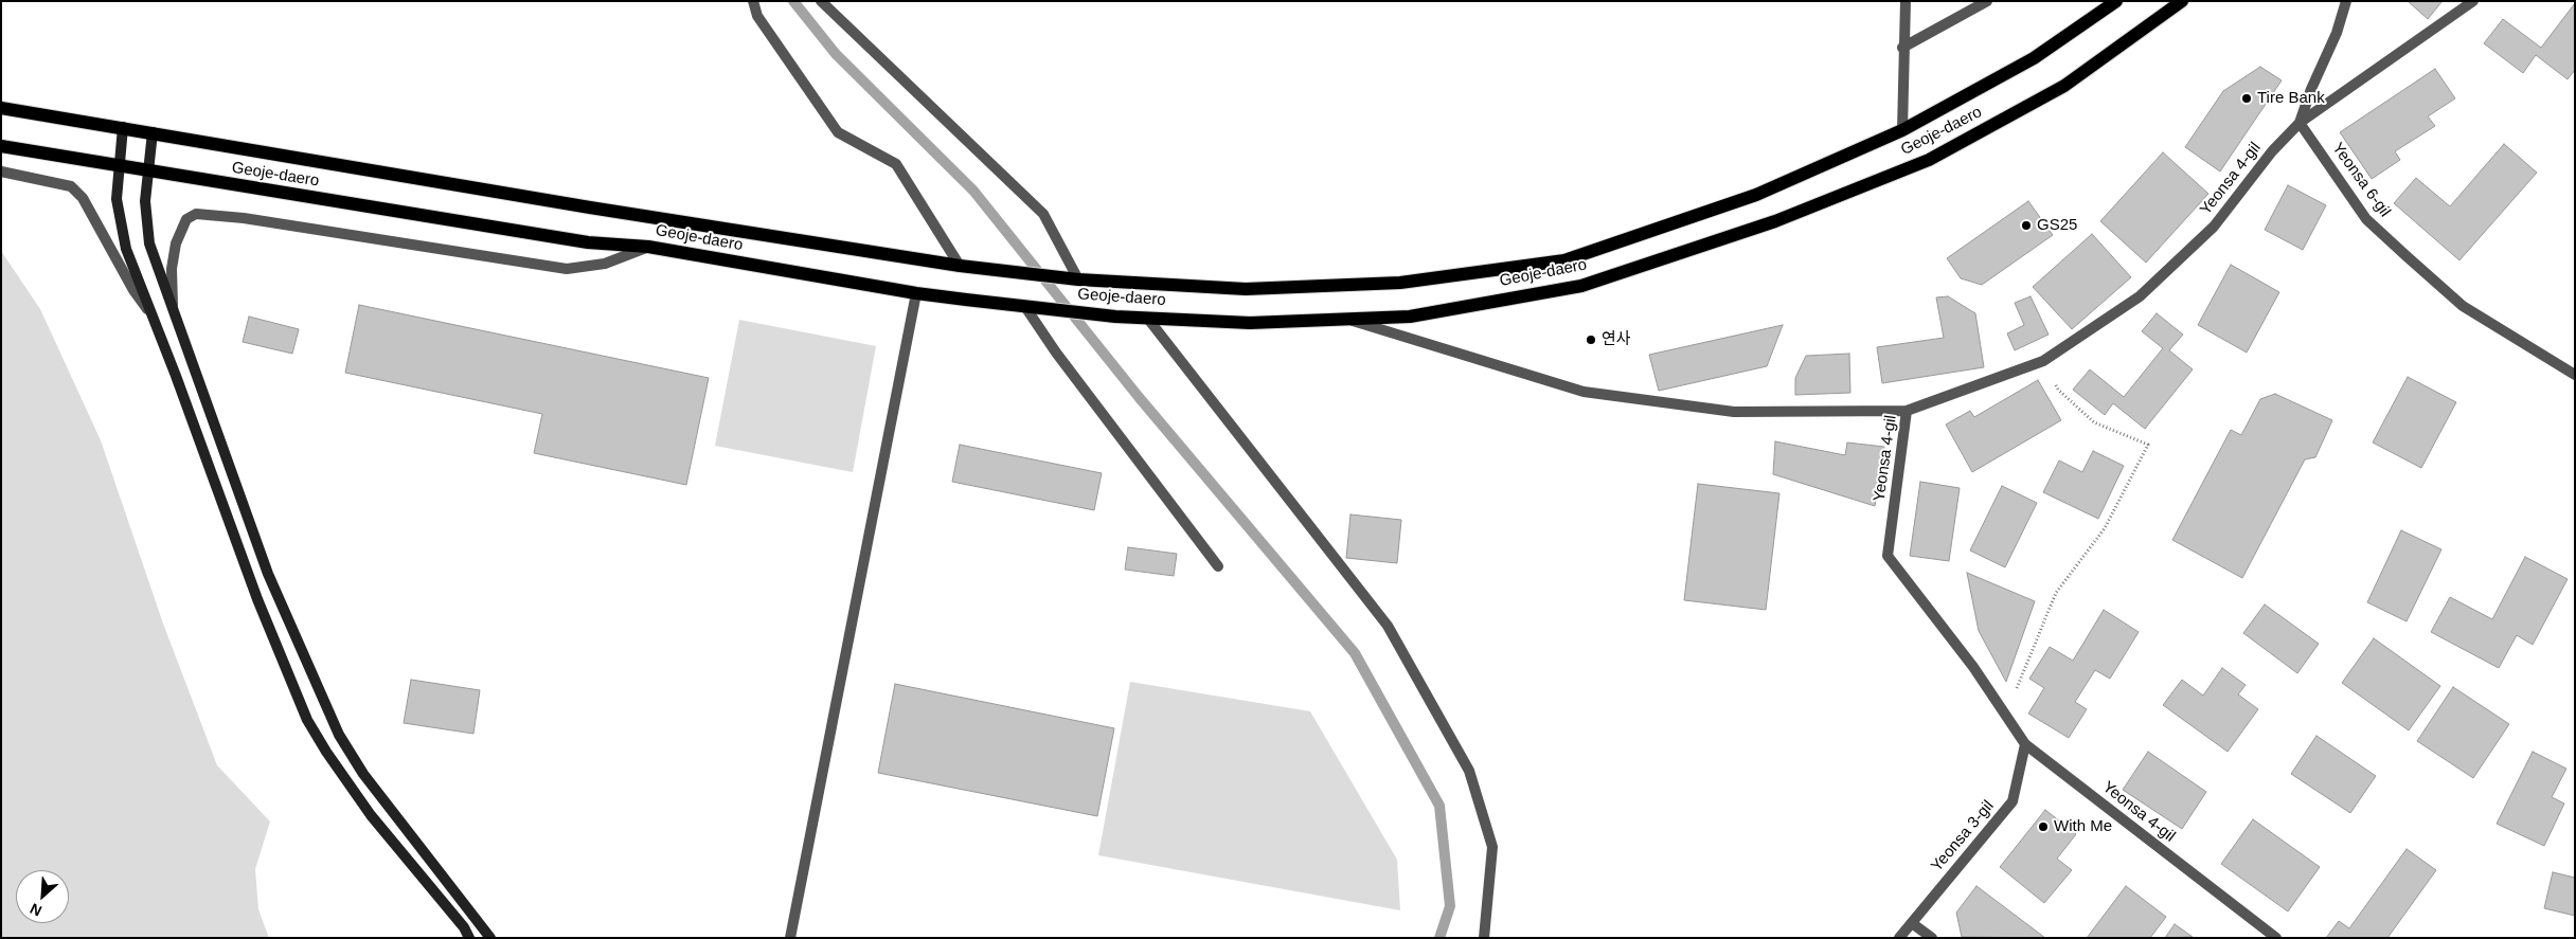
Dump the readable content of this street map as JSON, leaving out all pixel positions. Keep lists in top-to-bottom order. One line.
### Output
{"streets":{"main road":["Geoje-daero"],"street":["Yeonsa 4-gil","Yeonsa 6-gil","Yeonsa 3-gil"]},"crossings":[["Yeonsa 4-gil","Yeonsa 6-gil"],["Yeonsa 4-gil","Yeonsa 3-gil"]],"places":["Tire Bank","GS25","연사","With Me"],"north":"bottom left"}
